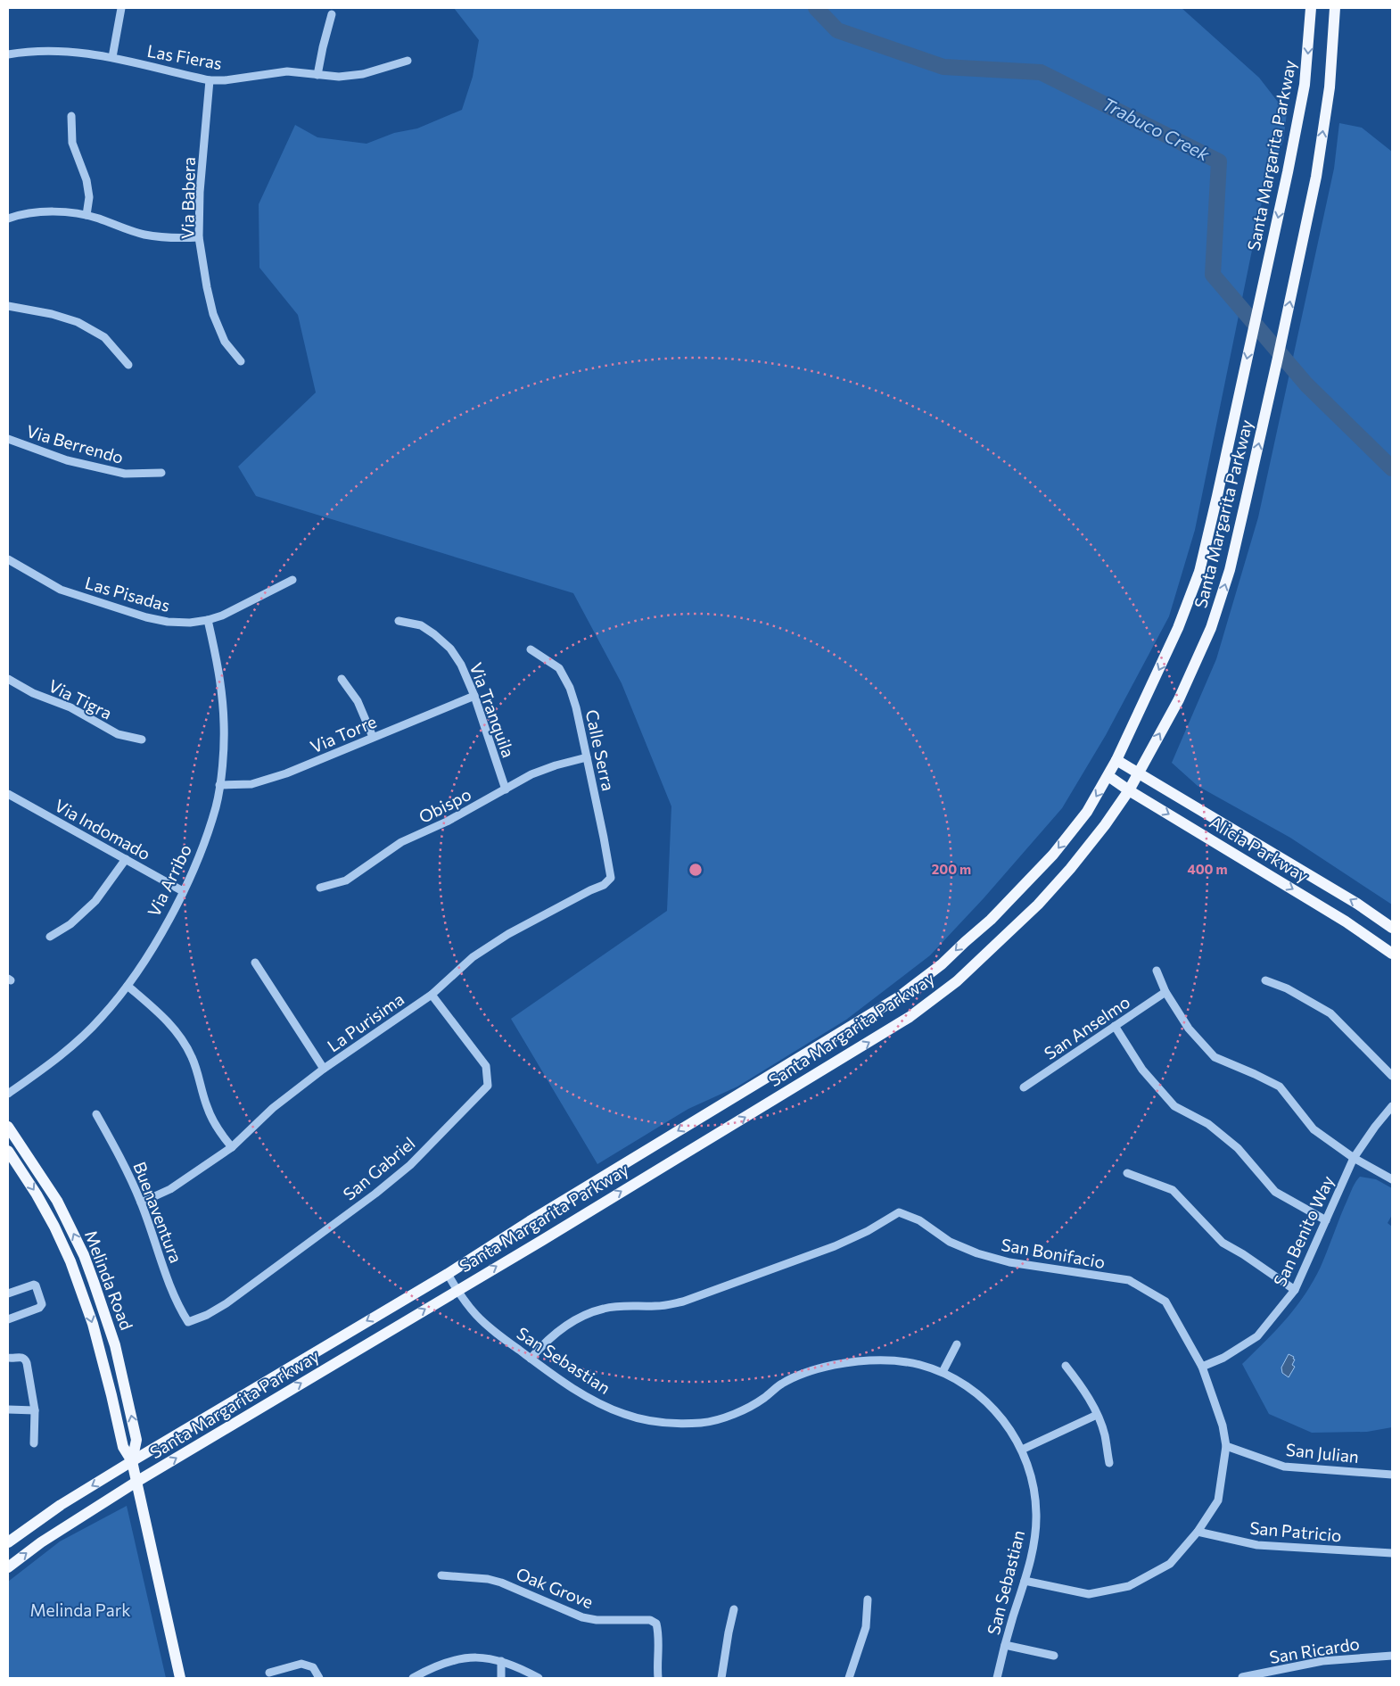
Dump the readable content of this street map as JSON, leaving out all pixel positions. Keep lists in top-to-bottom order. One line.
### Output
{"streets":{"main road":["Santa Margarita Parkway","Alicia Parkway","Melinda Road"],"street":["Las Fieras","Via Babera","Via Berrendo","Las Pisadas","Via Tigra","Via Tranquila","Via Torre","Calle Serra","Obispo","Via Indomado","Via Arribo","La Purisima","San Anselmo","San Gabriel","Buenaventura","San Benito Way","San Bonifacio","San Sebastian","San Julian","San Patricio","Oak Grove","San Ricardo"]},"crossings":[["Las Fieras","Via Babera"],["Santa Margarita Parkway","Alicia Parkway"],["Santa Margarita Parkway","Melinda Road"],["Santa Margarita Parkway","San Sebastian"],["Las Pisadas","Via Arribo"],["Via Tranquila","Via Torre"],["Via Tranquila","Obispo"],["Via Torre","Via Arribo"],["Calle Serra","Obispo"],["Calle Serra","La Purisima"],["Via Indomado","Via Arribo"],["La Purisima","San Gabriel"],["La Purisima","Buenaventura"],["San Gabriel","Buenaventura"],["San Benito Way","San Bonifacio"],["San Bonifacio","San Sebastian"],["San Bonifacio","San Julian"],["San Bonifacio","San Patricio"]],"water":["Trabuco Creek"],"parks":["Melinda Park"],"rings":["200 m","400 m"]}
